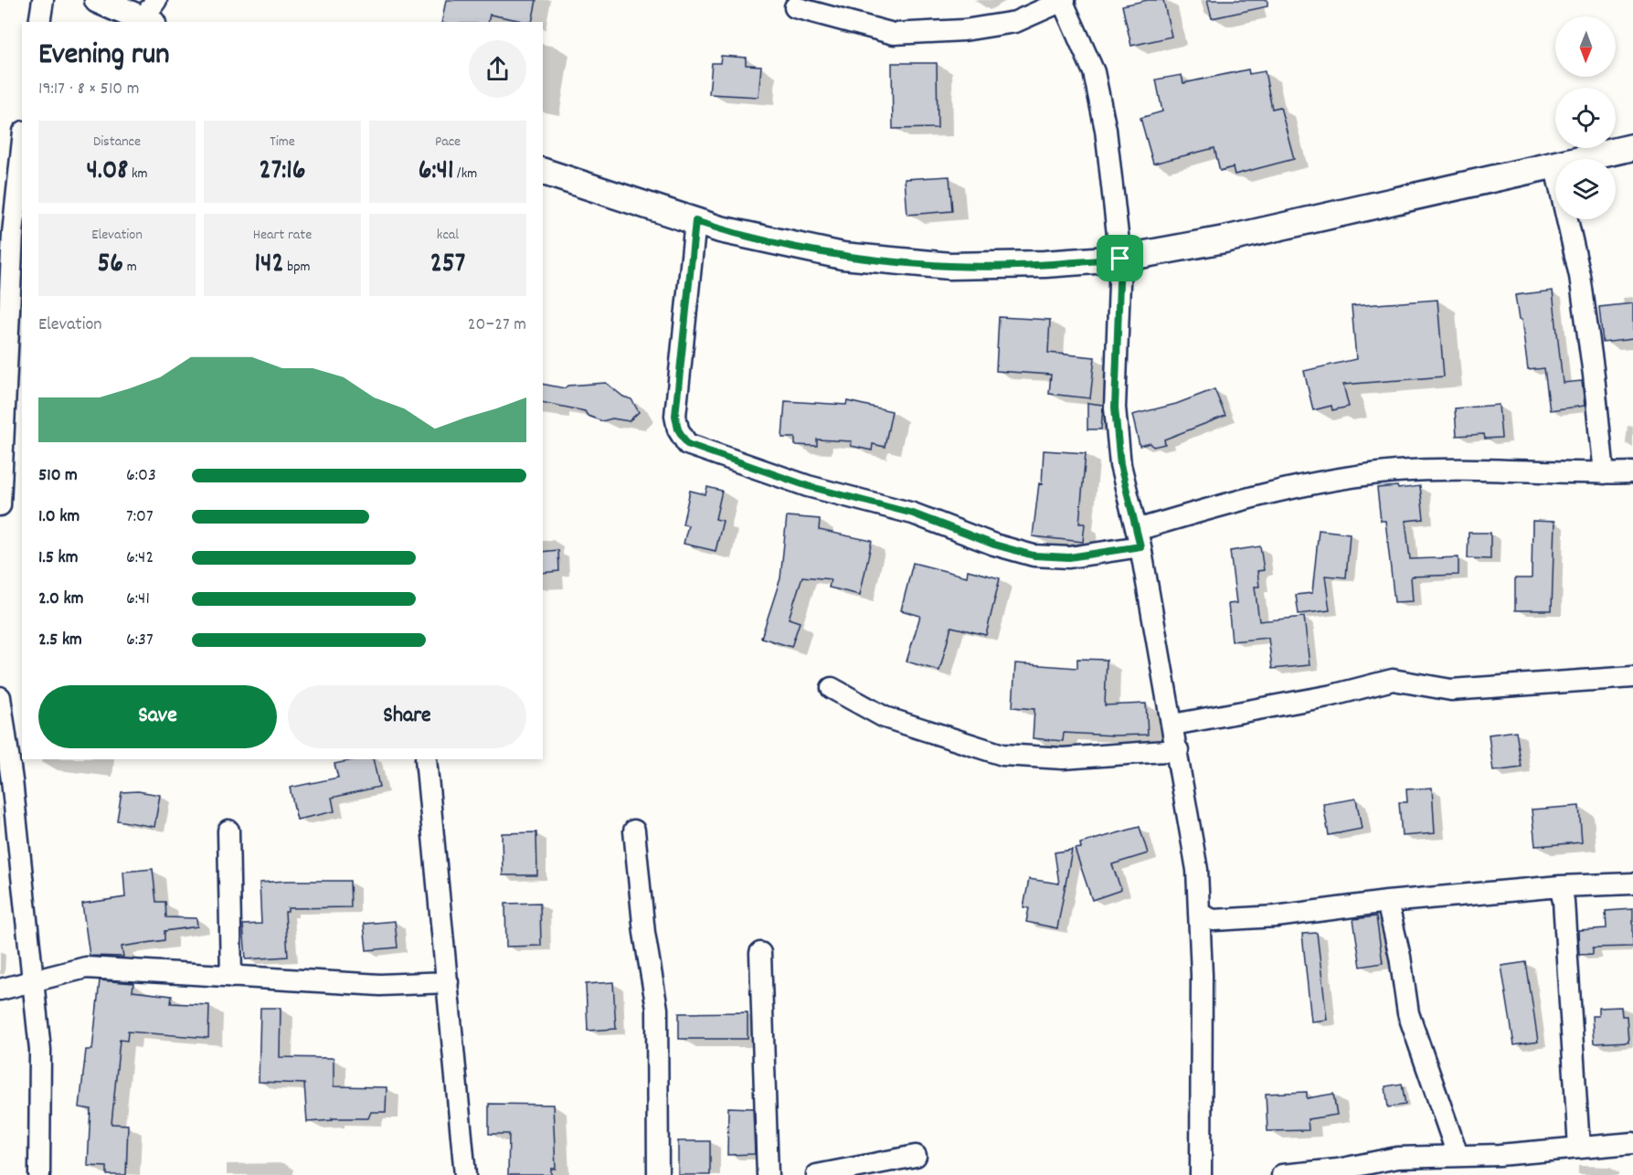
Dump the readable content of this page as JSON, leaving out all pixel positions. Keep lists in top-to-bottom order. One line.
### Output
{"north":"bottom","page":{"heading":["Evening run","19:17 · 8 × 510 m"],"stats":[["Distance","4.08 km"],["Time","27:16"],["Pace","6:41 /km"],["Elevation","56 m"],["Heart rate","142 bpm"],["kcal","257"]],"chart":["Elevation","20–27 m"],"list":[{"name":"510 m","note":"6:03"},{"name":"1.0 km","note":"7:07"},{"name":"1.5 km","note":"6:42"},{"name":"2.0 km","note":"6:41"},{"name":"2.5 km","note":"6:37"}],"buttons":["Save","Share"]}}
